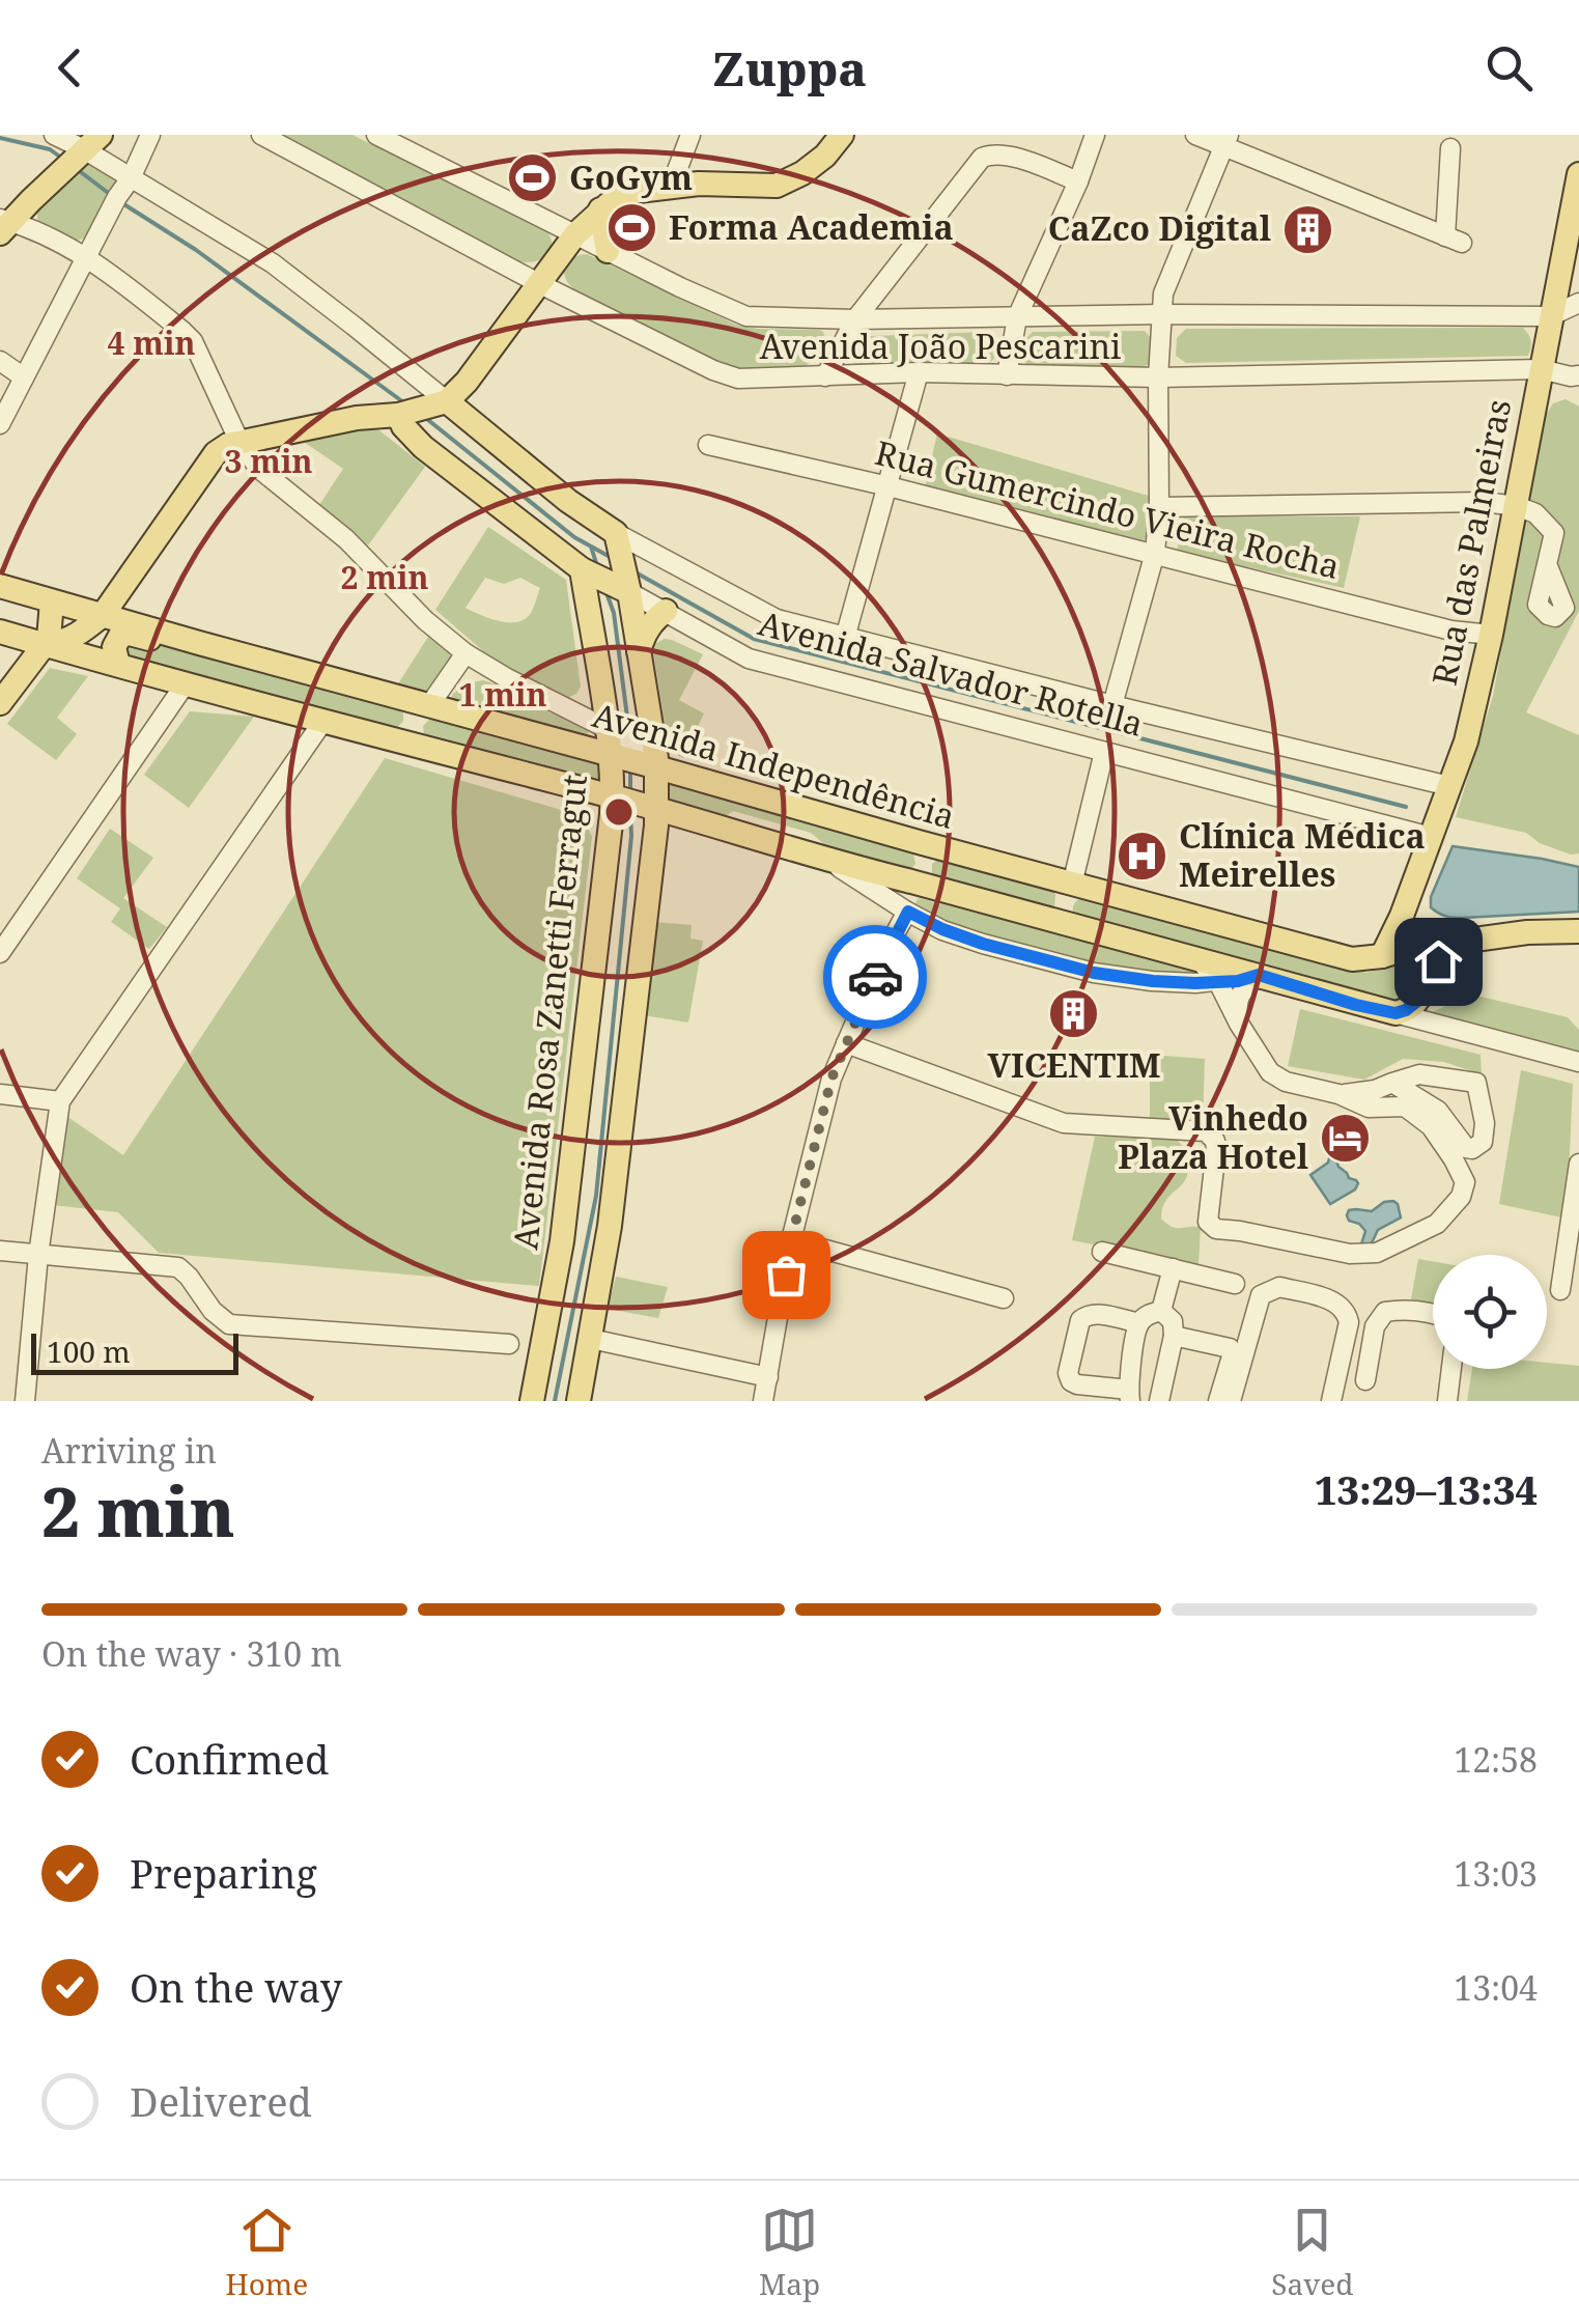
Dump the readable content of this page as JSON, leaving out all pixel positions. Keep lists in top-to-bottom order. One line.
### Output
{"streets":{"main road":["Rua das Palmeiras","Avenida Salvador Rotella","Avenida Independência","Avenida Rosa Zanetti Ferragut"],"street":["Avenida João Pescarini","Rua Gumercindo Vieira Rocha"]},"crossings":[["Avenida João Pescarini","Rua das Palmeiras"],["Rua Gumercindo Vieira Rocha","Rua das Palmeiras"],["Rua das Palmeiras","Avenida Salvador Rotella"],["Rua das Palmeiras","Avenida Independência"],["Avenida Salvador Rotella","Avenida Rosa Zanetti Ferragut"],["Avenida Independência","Avenida Rosa Zanetti Ferragut"]],"places":{"sports":["GoGym","Forma Academia"],"building":["CaZco Digital","VICENTIM"],"hospital":["Clínica Médica Meirelles"],"hotel":["Vinhedo Plaza Hotel"]},"scale_bar":"100 m","page":{"header":"Zuppa","scale":"100 m","heading":["2 min","Arriving in","13:29–13:34"],"bar":"On the way · 310 m","list":[["Confirmed","12:58"],["Preparing","13:03"],["On the way","13:04"],"Delivered"],"tabs":["Home","Map","Saved"]},"rings":["4 min","3 min","2 min","1 min"]}
